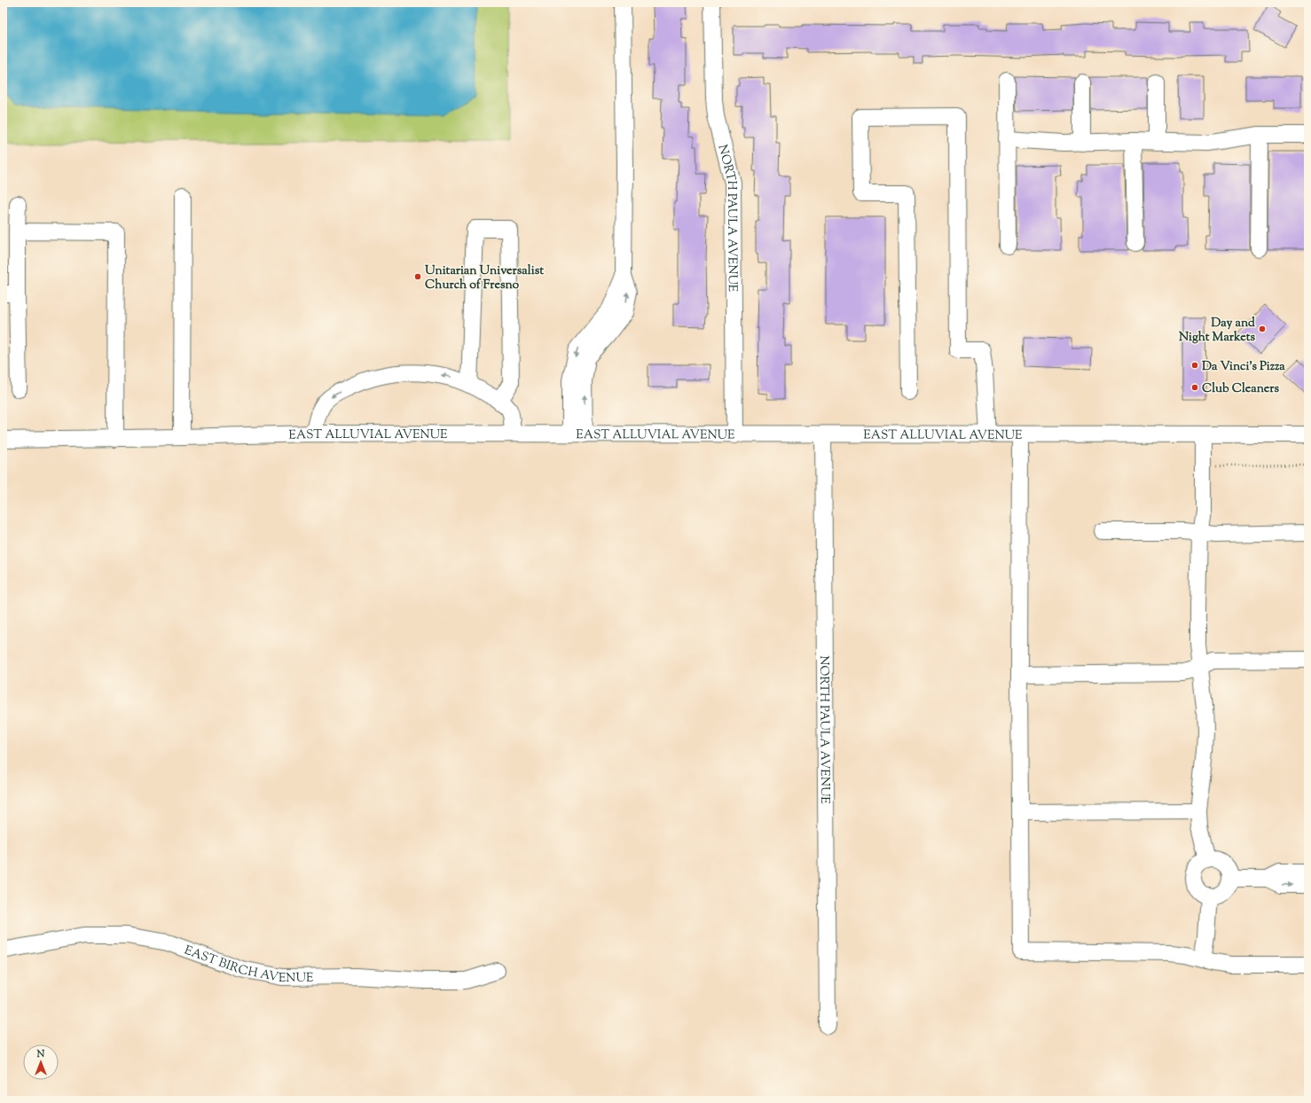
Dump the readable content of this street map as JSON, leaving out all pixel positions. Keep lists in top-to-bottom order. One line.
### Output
{"streets":{"street":["NORTH PAULA AVENUE","EAST ALLUVIAL AVENUE","EAST BIRCH AVENUE"]},"crossings":[["NORTH PAULA AVENUE","EAST ALLUVIAL AVENUE"]],"places":["Unitarian Universalist Church of Fresno","Day and Night Markets","Da Vinci's Pizza","Club Cleaners"],"north":"top"}
